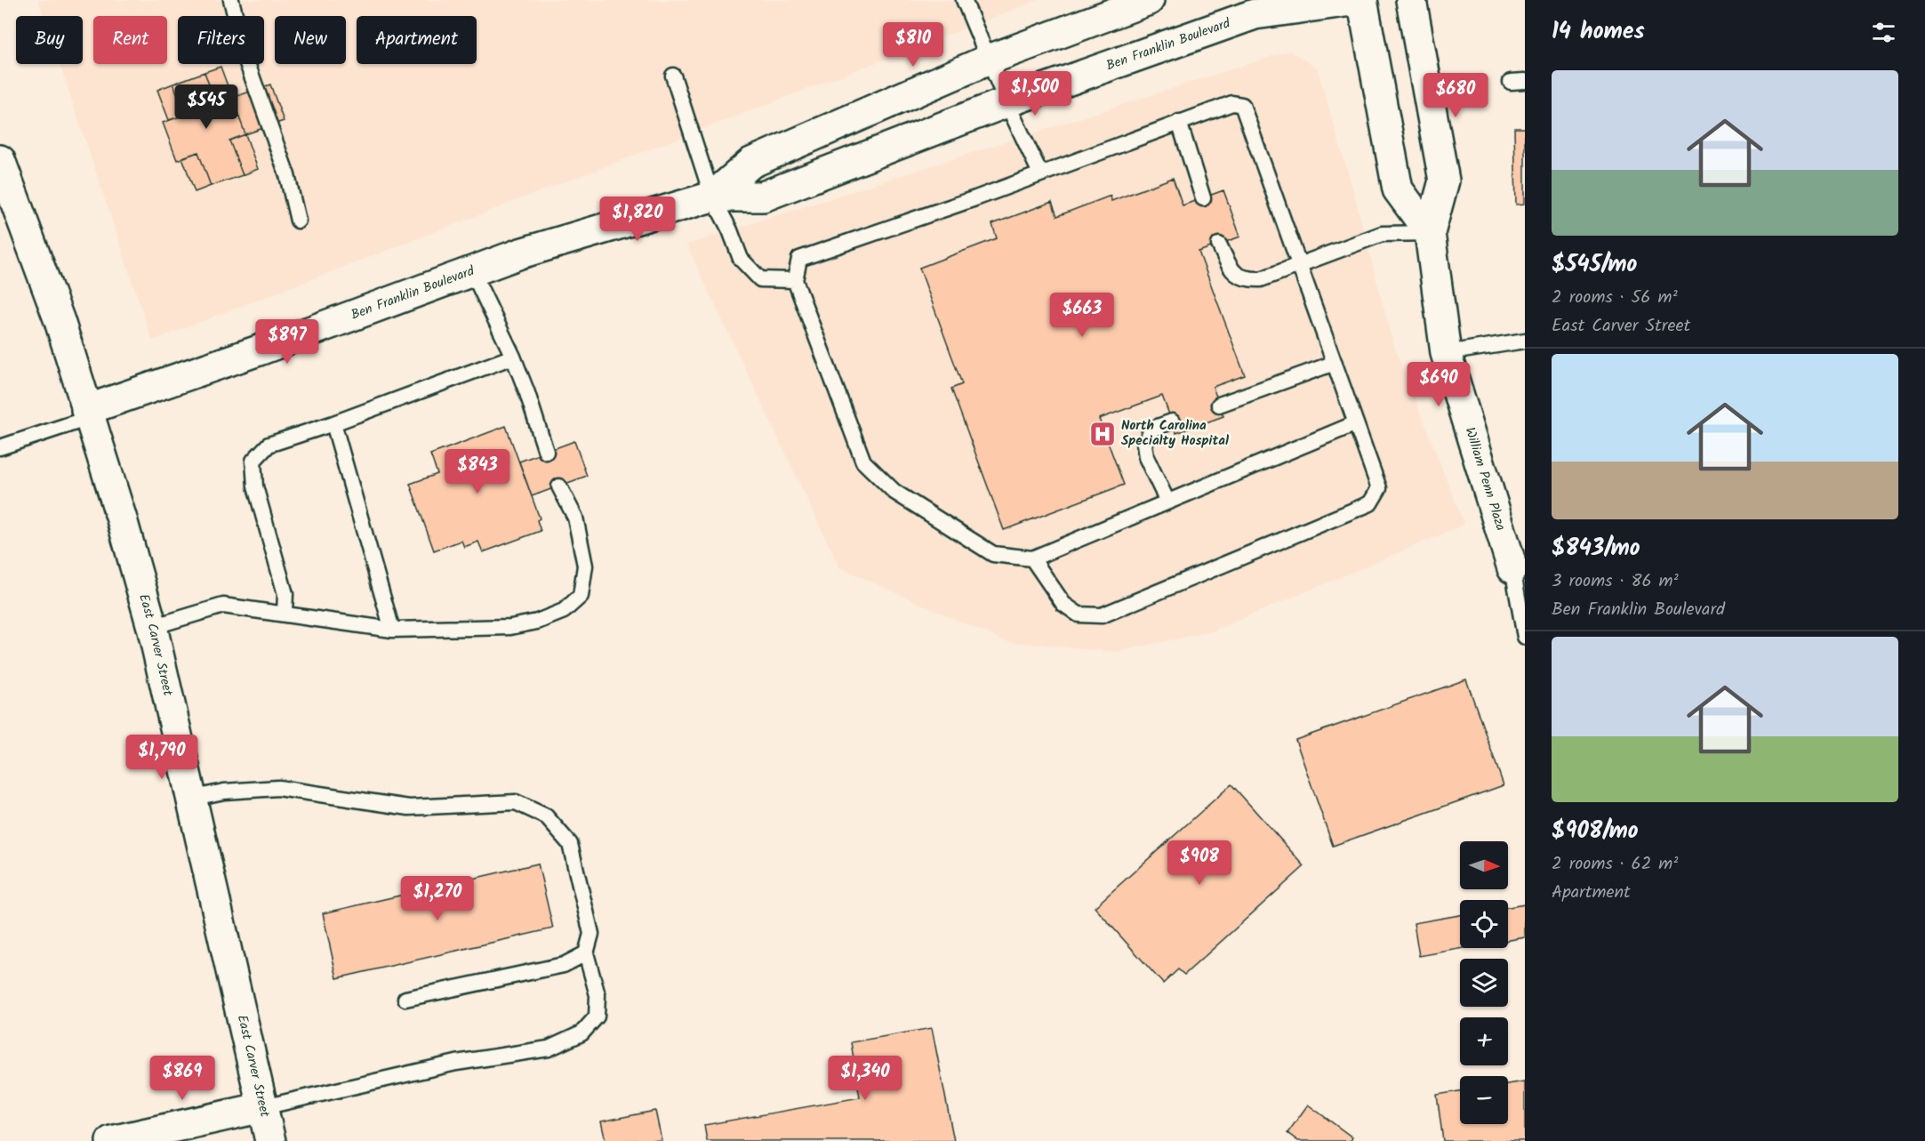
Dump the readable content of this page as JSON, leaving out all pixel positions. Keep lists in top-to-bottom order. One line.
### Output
{"streets":{"street":["Ben Franklin Boulevard","William Penn Plaza","East Carver Street"]},"crossings":[["Ben Franklin Boulevard","William Penn Plaza"],["Ben Franklin Boulevard","East Carver Street"]],"places":{"hospital":["North Carolina Specialty Hospital"]},"north":"right","page":{"heading":"14 homes","chip":["Buy","Rent","Filters","New","Apartment"],"price":["$810","$1,500","$680","$545","$1,820","$663","$897","$690","$843","$1,790","$908","$1,270","$869","$1,340"],"list":[{"name":"$545/mo","note":"2 rooms · 56 m² · East Carver Street"},{"name":"$843/mo","note":"3 rooms · 86 m² · Ben Franklin Boulevard"},{"name":"$908/mo","note":"2 rooms · 62 m² · Apartment"}],"map_buttons":["+","−"]}}
